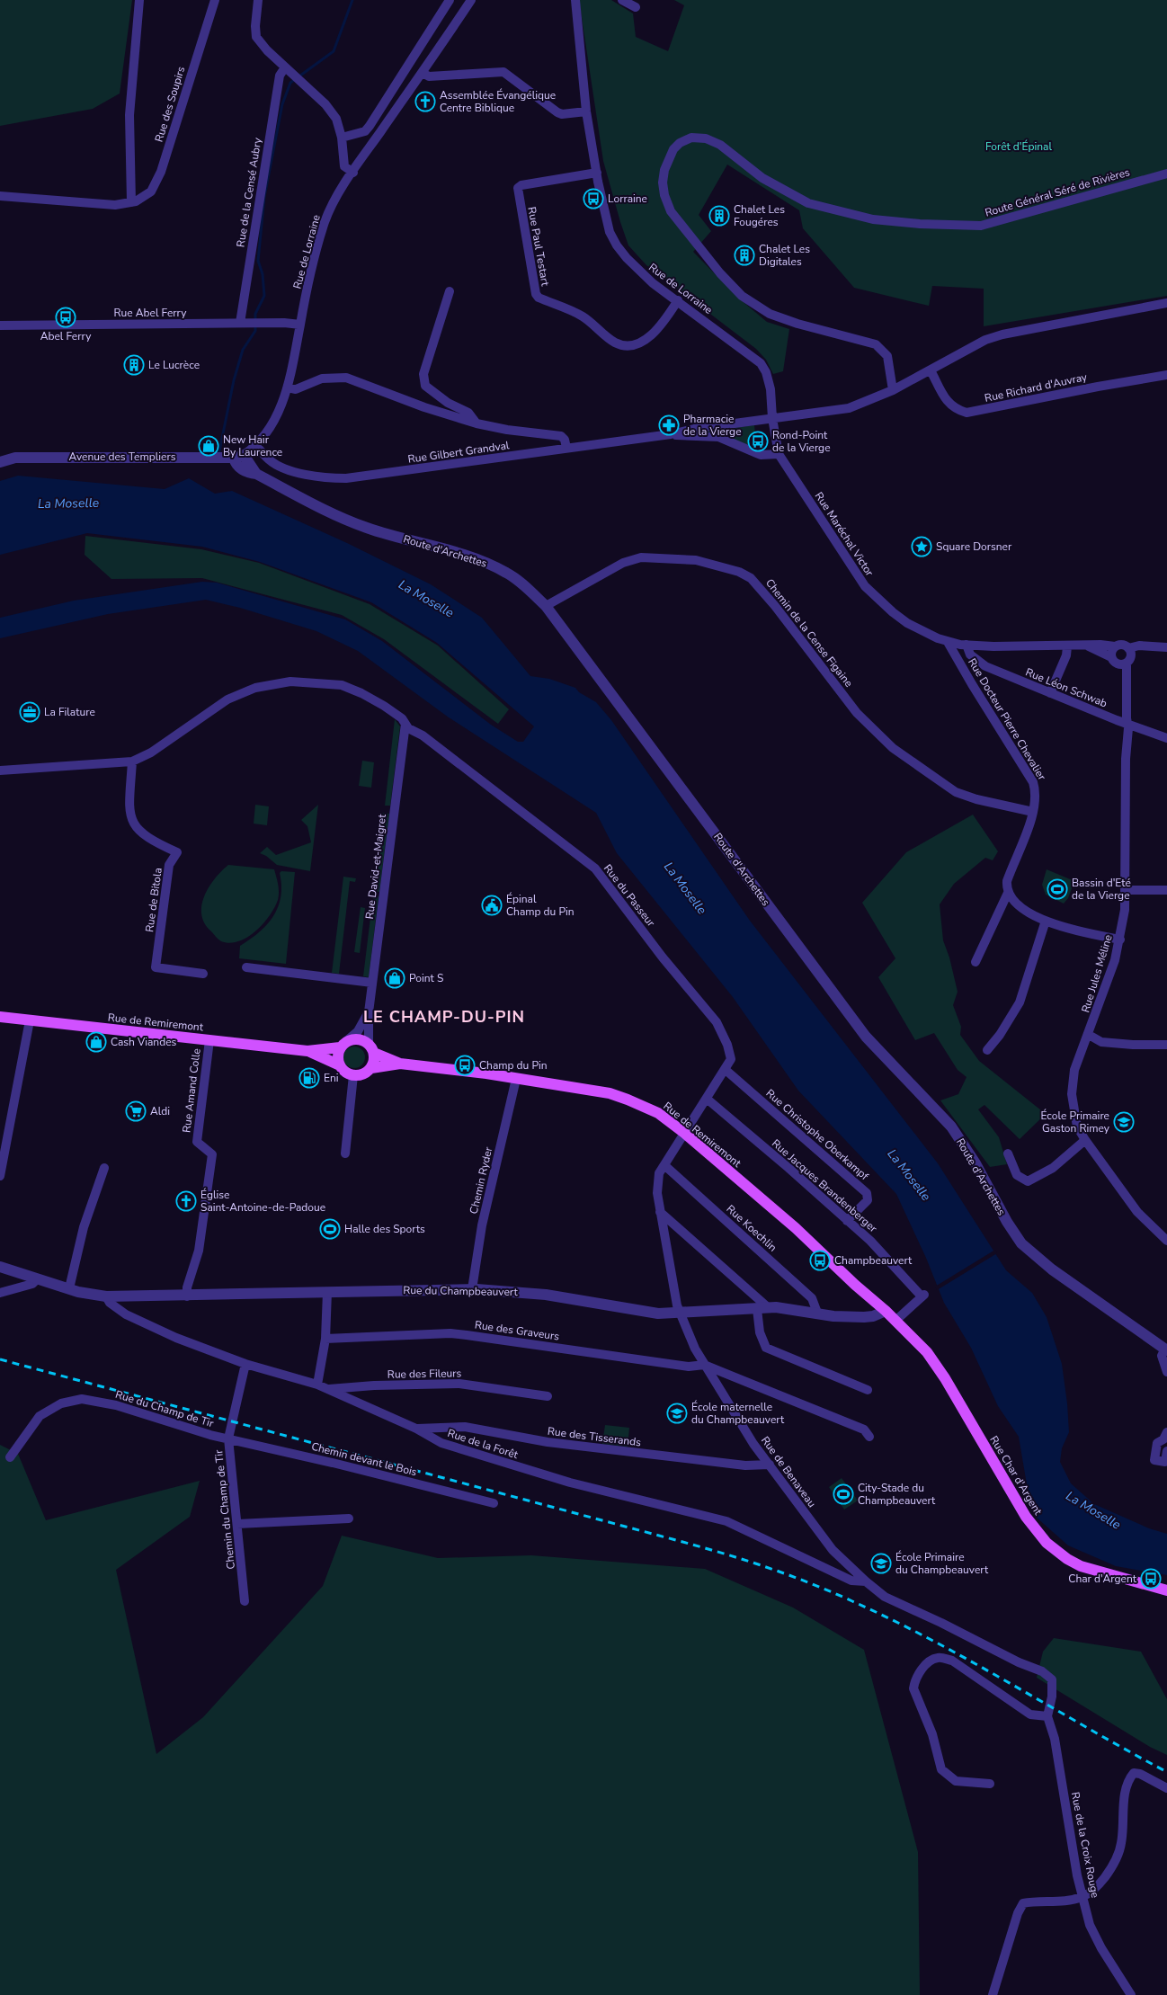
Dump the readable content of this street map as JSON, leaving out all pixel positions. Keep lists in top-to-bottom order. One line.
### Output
{"streets":{"main road":["Rue de Remiremont","Rue Char d'Argent"],"street":["Rue des Soupirs","Rue de la Censé Aubry","Route Général Séré de Rivières","Rue Paul Testart","Rue de Lorraine","Rue Abel Ferry","Rue Richard d'Auvray","Rue Gilbert Grandval","Avenue des Templiers","Rue Maréchal Victor","Route d'Archettes","Chemin de la Cense Figaine","Rue Léon Schwab","Rue Docteur Pierre Chevalier","Rue David-et-Maigret","Rue du Passeur","Rue de Bitola","Rue Jules Méline","Rue Amand Colle","Rue Christophe Oberkampf","Chemin Ryder","Rue Jacques Brandenberger","Rue Koechlin","Rue du Champbeauvert","Rue des Graveurs","Rue des Fileurs","Rue du Champ de Tir","Rue des Tisserands","Rue de la Forêt","Chemin devant le Bois","Rue de Benaveau","Chemin du Champ de Tir","Rue de la Croix Rouge"]},"crossings":[["Rue de la Censé Aubry","Rue Abel Ferry"],["Route Général Séré de Rivières","Rue Gilbert Grandval"],["Rue Paul Testart","Rue de Lorraine"],["Rue de Lorraine","Rue Abel Ferry"],["Rue de Lorraine","Rue Gilbert Grandval"],["Rue de Lorraine","Avenue des Templiers"],["Rue de Lorraine","Rue Maréchal Victor"],["Rue de Lorraine","Route d'Archettes"],["Rue Richard d'Auvray","Rue Gilbert Grandval"],["Rue Gilbert Grandval","Rue Maréchal Victor"],["Avenue des Templiers","Route d'Archettes"],["Rue Maréchal Victor","Rue Léon Schwab"],["Rue Maréchal Victor","Rue Docteur Pierre Chevalier"],["Rue Maréchal Victor","Rue Jules Méline"],["Route d'Archettes","Chemin de la Cense Figaine"],["Chemin de la Cense Figaine","Rue Docteur Pierre Chevalier"],["Rue Léon Schwab","Rue Jules Méline"],["Rue David-et-Maigret","Rue du Passeur"],["Rue David-et-Maigret","Rue de Remiremont"],["Rue du Passeur","Rue de Bitola"],["Rue du Passeur","Rue de Remiremont"],["Rue du Passeur","Rue Christophe Oberkampf"],["Rue du Passeur","Rue Jacques Brandenberger"],["Rue du Passeur","Rue de Benaveau"],["Rue de Remiremont","Rue Amand Colle"],["Rue de Remiremont","Chemin Ryder"],["Rue de Remiremont","Rue Jacques Brandenberger"],["Rue de Remiremont","Rue du Champbeauvert"],["Rue de Remiremont","Rue de Benaveau"],["Rue de Remiremont","Rue Char d'Argent"],["Rue Amand Colle","Rue du Champbeauvert"],["Rue Christophe Oberkampf","Rue Jacques Brandenberger"],["Chemin Ryder","Rue du Champbeauvert"],["Rue Koechlin","Rue du Champbeauvert"],["Rue Koechlin","Rue de Benaveau"],["Rue du Champbeauvert","Rue de la Forêt"],["Rue du Champbeauvert","Rue de Benaveau"],["Rue des Graveurs","Rue de Benaveau"],["Rue des Fileurs","Rue de la Forêt"],["Rue du Champ de Tir","Chemin devant le Bois"],["Rue du Champ de Tir","Chemin du Champ de Tir"],["Rue des Tisserands","Rue de la Forêt"],["Rue des Tisserands","Rue de Benaveau"],["Rue de la Forêt","Rue de Benaveau"],["Rue de la Forêt","Chemin du Champ de Tir"],["Chemin devant le Bois","Chemin du Champ de Tir"],["Rue de Benaveau","Rue de la Croix Rouge"]],"districts":["LE CHAMP-DU-PIN"],"water":["La Moselle"],"parks":["Forêt d'Épinal"],"places":{"church":["Assemblée Évangélique Centre Biblique","Église Saint-Antoine-de-Padoue"],"bus stop":["Lorraine","Abel Ferry","Rond-Point de la Vierge","Champ du Pin","Champbeauvert","Char d'Argent"],"building":["Chalet Les Fougéres","Chalet Les Digitales","Le Lucrèce"],"pharmacy":["Pharmacie de la Vierge"],"shop":["New Hair By Laurence","Point S","Cash Viandes"],"place":["Square Dorsner"],"office":["La Filature"],"sports":["Bassin d'Eté de la Vierge","Halle des Sports","City-Stade du Champbeauvert"],"public building":["Épinal Champ du Pin"],"fuel station":["Eni"],"supermarket":["Aldi"],"school or university":["École Primaire Gaston Rimey","École maternelle du Champbeauvert","École Primaire du Champbeauvert"]}}
